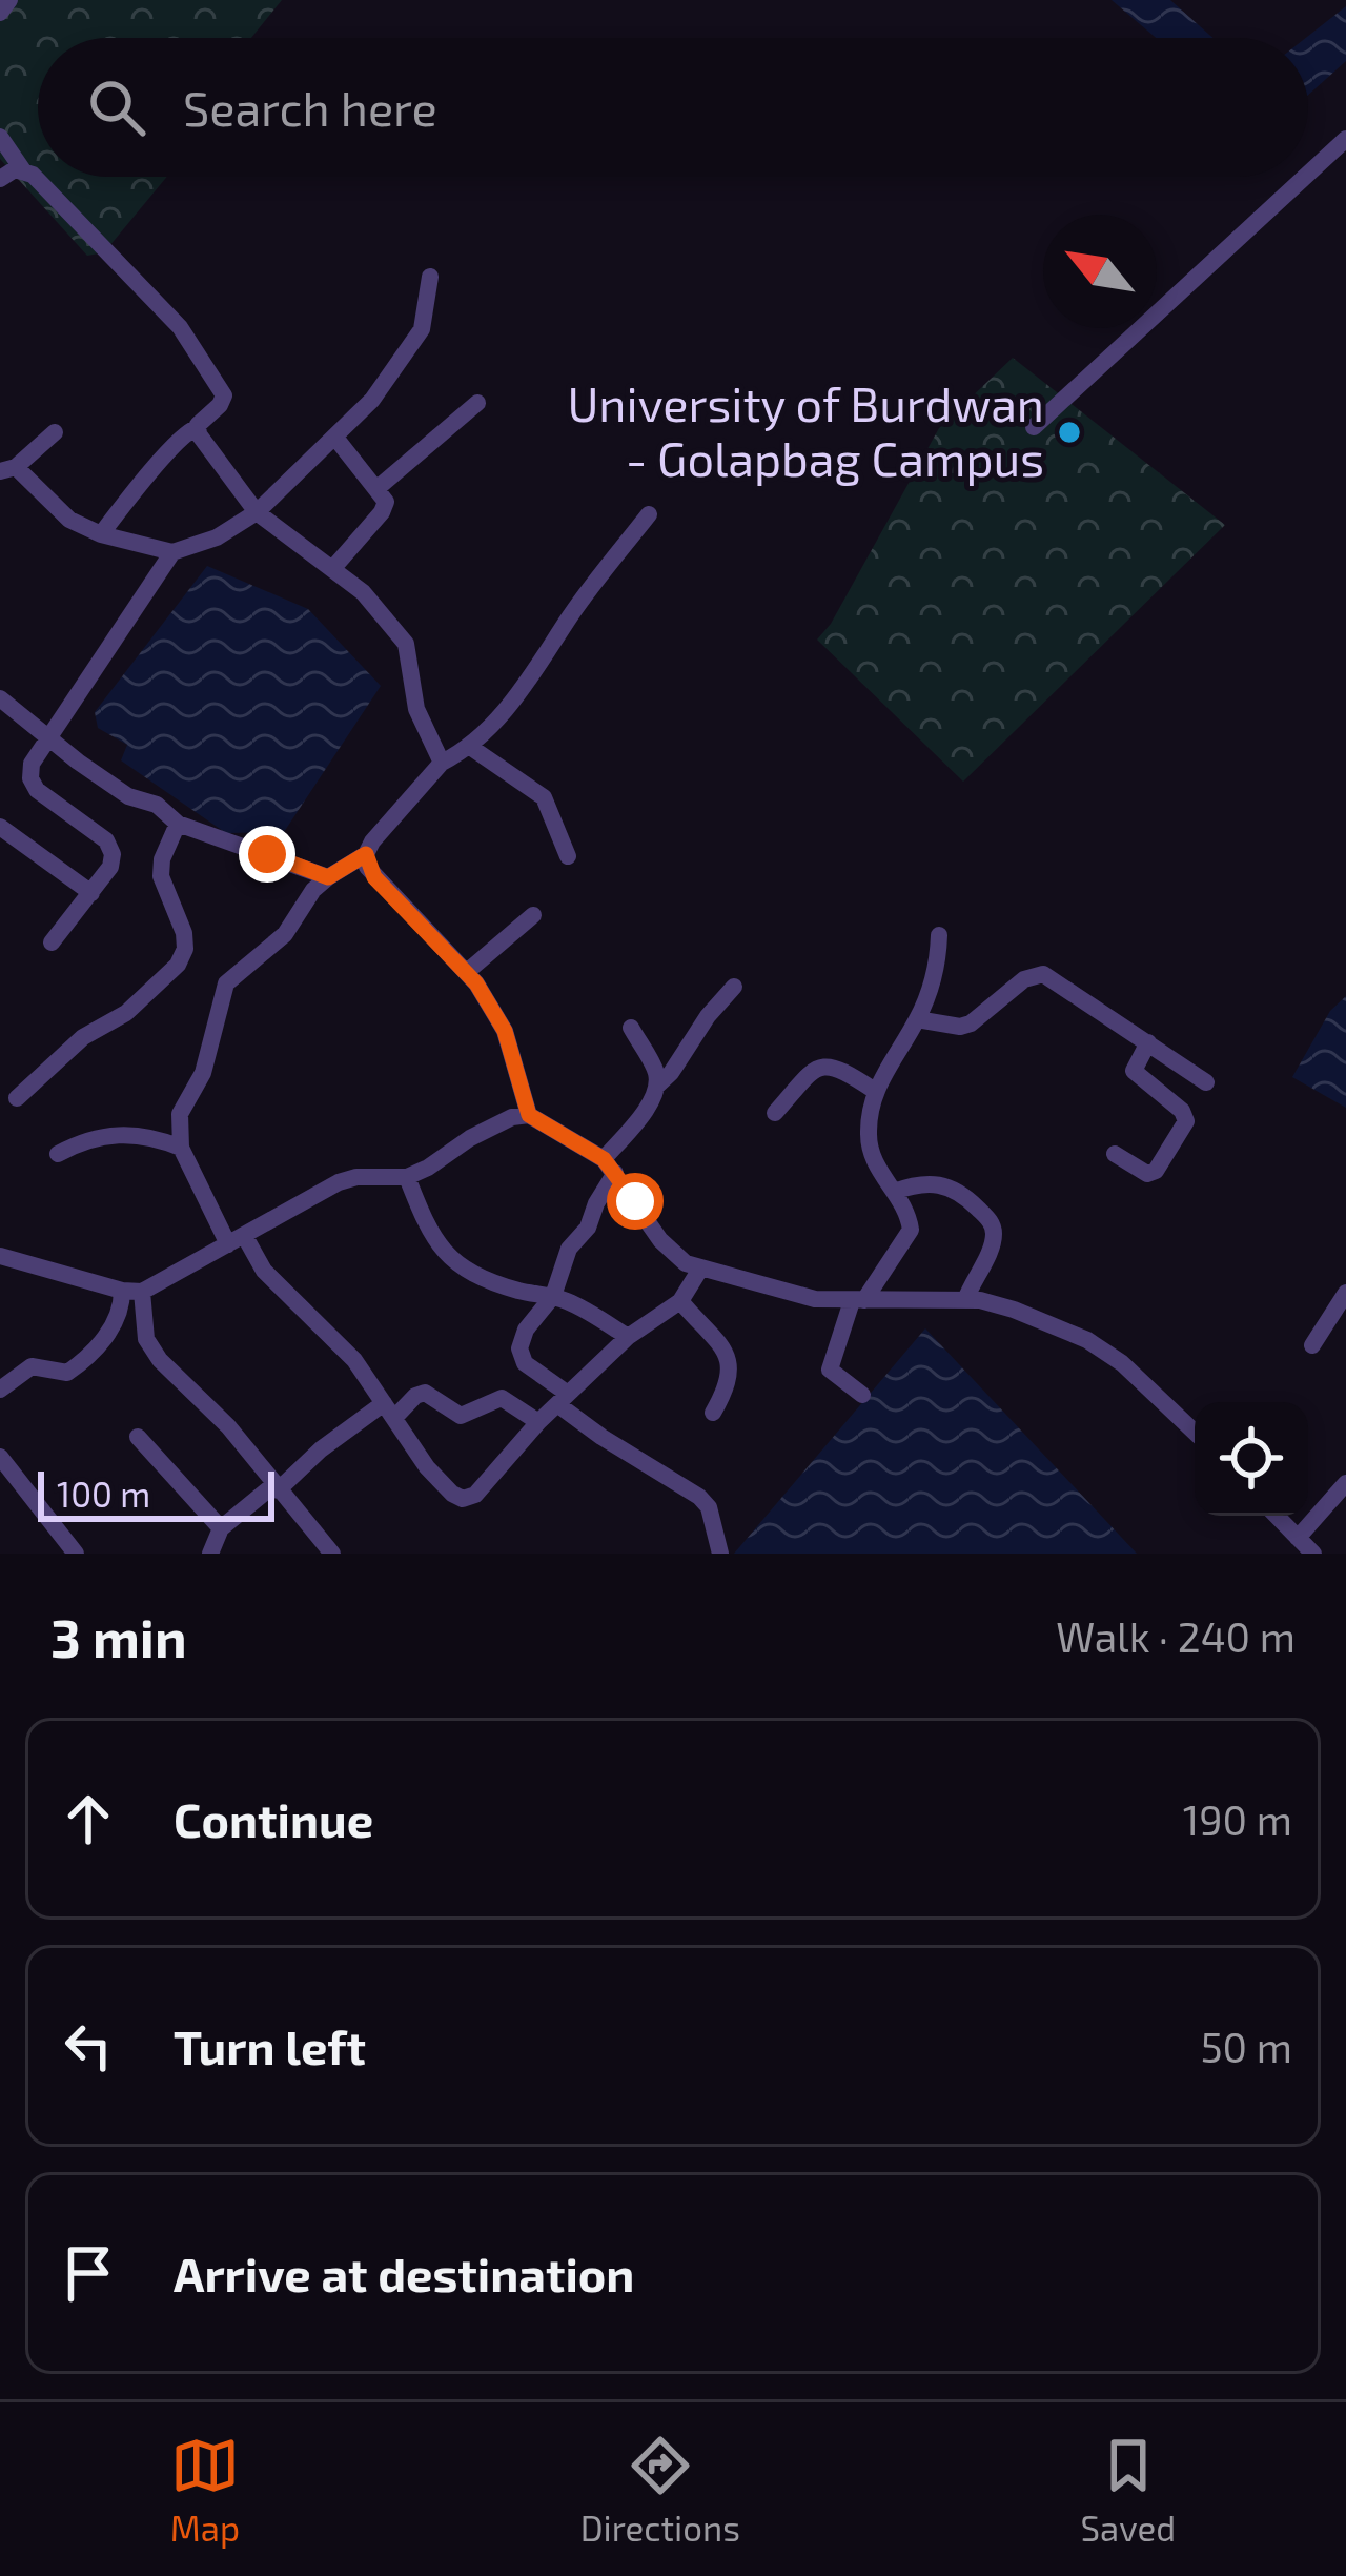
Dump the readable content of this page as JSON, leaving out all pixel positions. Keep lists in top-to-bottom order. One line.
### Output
{"places":["University of Burdwan - Golapbag Campus"],"scale_bar":"100 m","north":"top left","page":{"search":"Search here","scale":"100 m","heading":["3 min","Walk · 240 m"],"list":[["Continue","190 m"],["Turn left","50 m"],"Arrive at destination"],"nav":["Map","Directions","Saved"]}}
